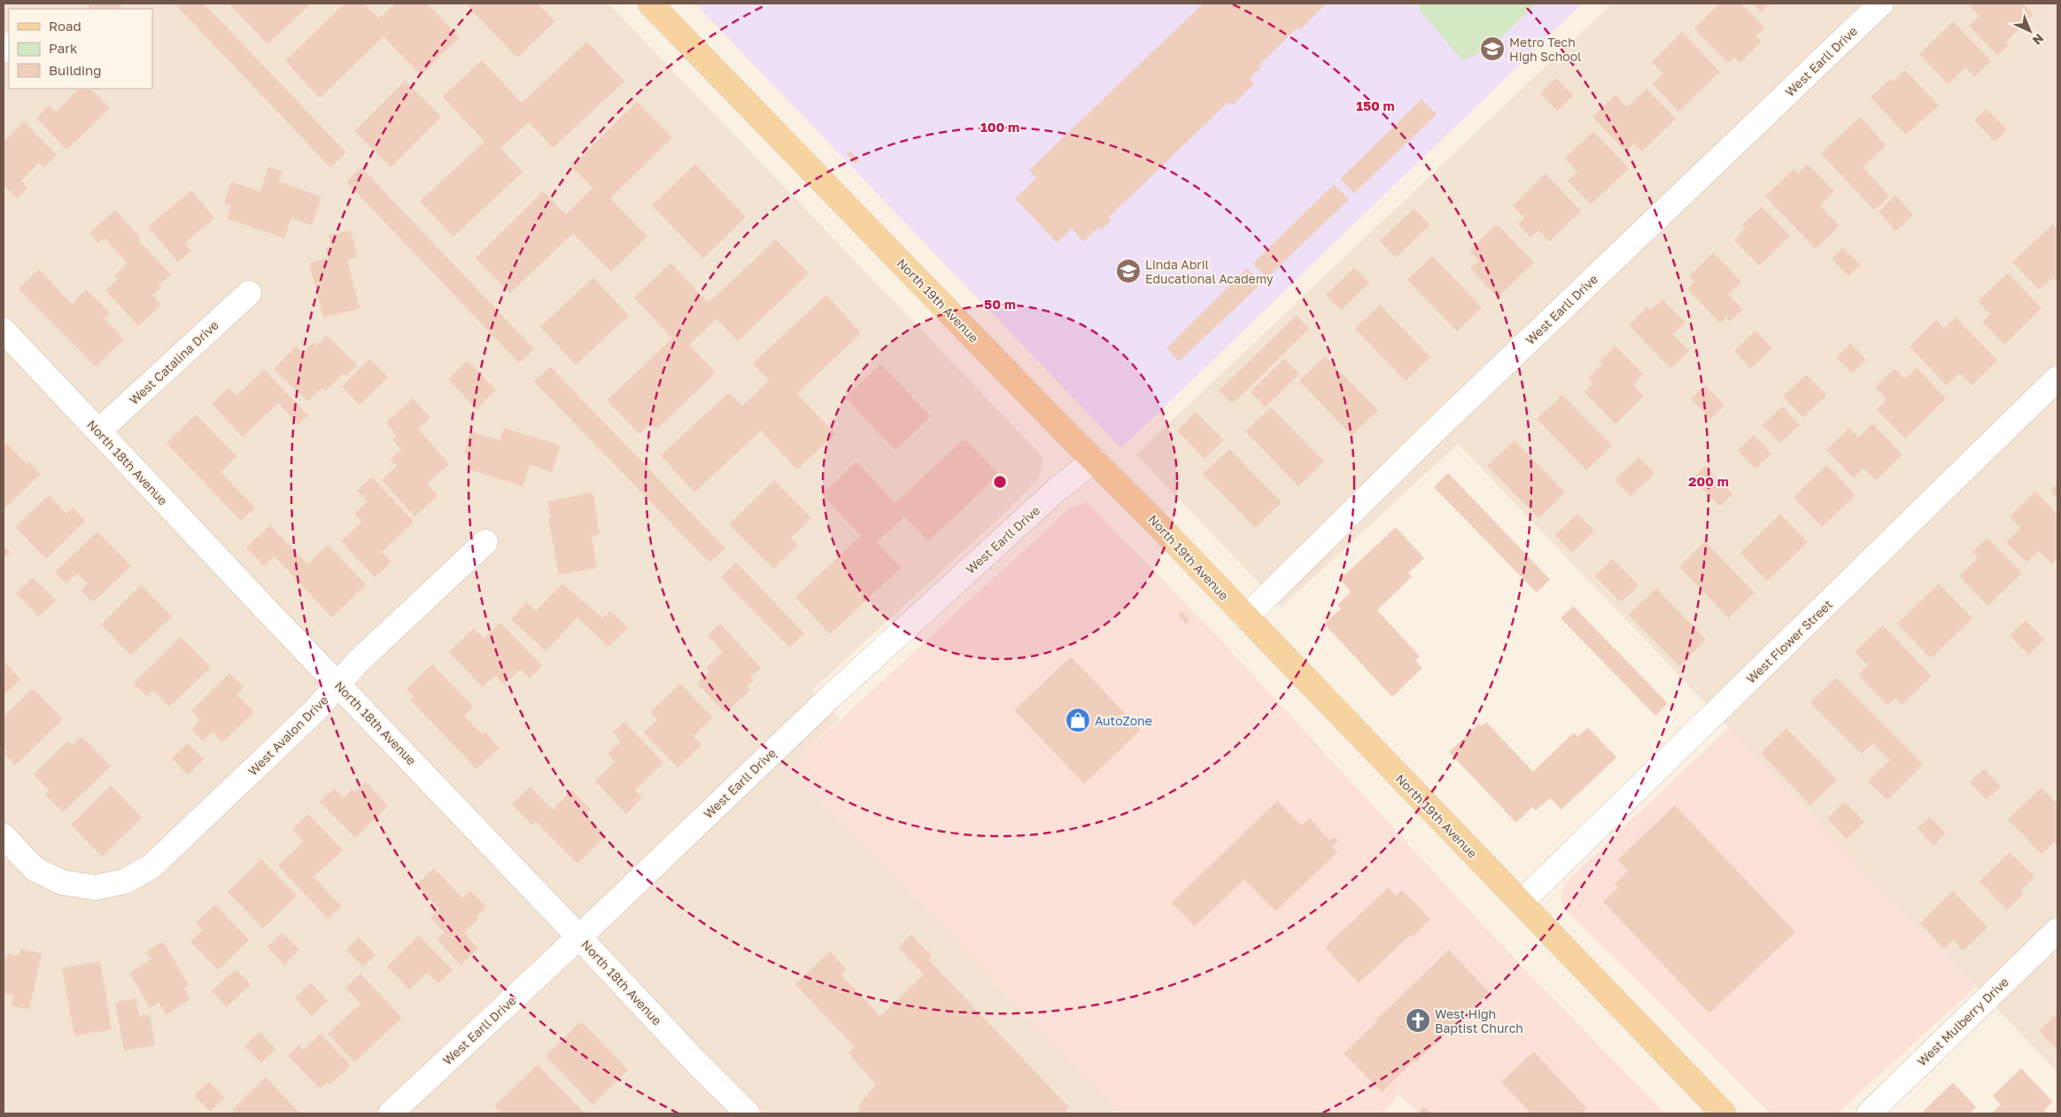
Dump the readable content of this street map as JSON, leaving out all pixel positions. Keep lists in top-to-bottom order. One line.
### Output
{"streets":{"main road":["North 19th Avenue"],"street":["West Earll Drive","West Catalina Drive","North 18th Avenue","West Flower Street","West Avalon Drive","West Mulberry Drive"]},"crossings":[["West Earll Drive","North 19th Avenue"],["West Earll Drive","North 18th Avenue"],["North 19th Avenue","West Flower Street"],["West Catalina Drive","North 18th Avenue"],["North 18th Avenue","West Avalon Drive"]],"places":{"school or university":["Metro Tech High School","Linda Abril Educational Academy"],"shop":["AutoZone"],"church":["West High Baptist Church"]},"legend":["Road","Park","Building"],"north":"bottom right","rings":["150 m","100 m","50 m","200 m"]}
